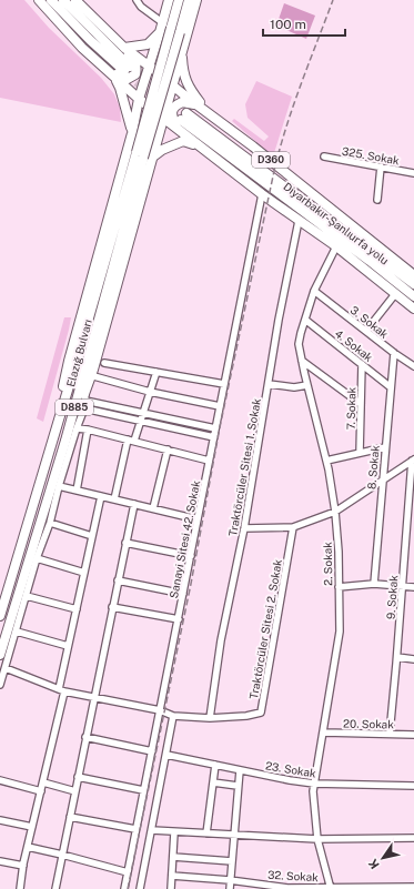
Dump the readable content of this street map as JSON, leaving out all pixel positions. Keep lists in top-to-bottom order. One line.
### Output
{"streets":{"highway":["D360","Diyarbakır-Şanlıurfa yolu","Elazığ Bulvarı","D885"],"street":["325. Sokak","3. Sokak","4. Sokak","7. Sokak","Traktörcüler Sitesi 1. Sokak","8. Sokak","Sanayi Sitesi 42. Sokak","2. Sokak","9. Sokak","Traktörcüler Sitesi 2. Sokak","20. Sokak","23. Sokak","32. Sokak"]},"crossings":[["D360","Diyarbakır-Şanlıurfa yolu"],["3. Sokak","8. Sokak"],["3. Sokak","2. Sokak"],["4. Sokak","7. Sokak"],["4. Sokak","8. Sokak"],["4. Sokak","2. Sokak"],["Traktörcüler Sitesi 1. Sokak","Traktörcüler Sitesi 2. Sokak"],["Sanayi Sitesi 42. Sokak","Traktörcüler Sitesi 2. Sokak"],["2. Sokak","20. Sokak"],["2. Sokak","23. Sokak"],["2. Sokak","32. Sokak"],["9. Sokak","20. Sokak"]],"scale_bar":"100 m","north":"bottom left"}
